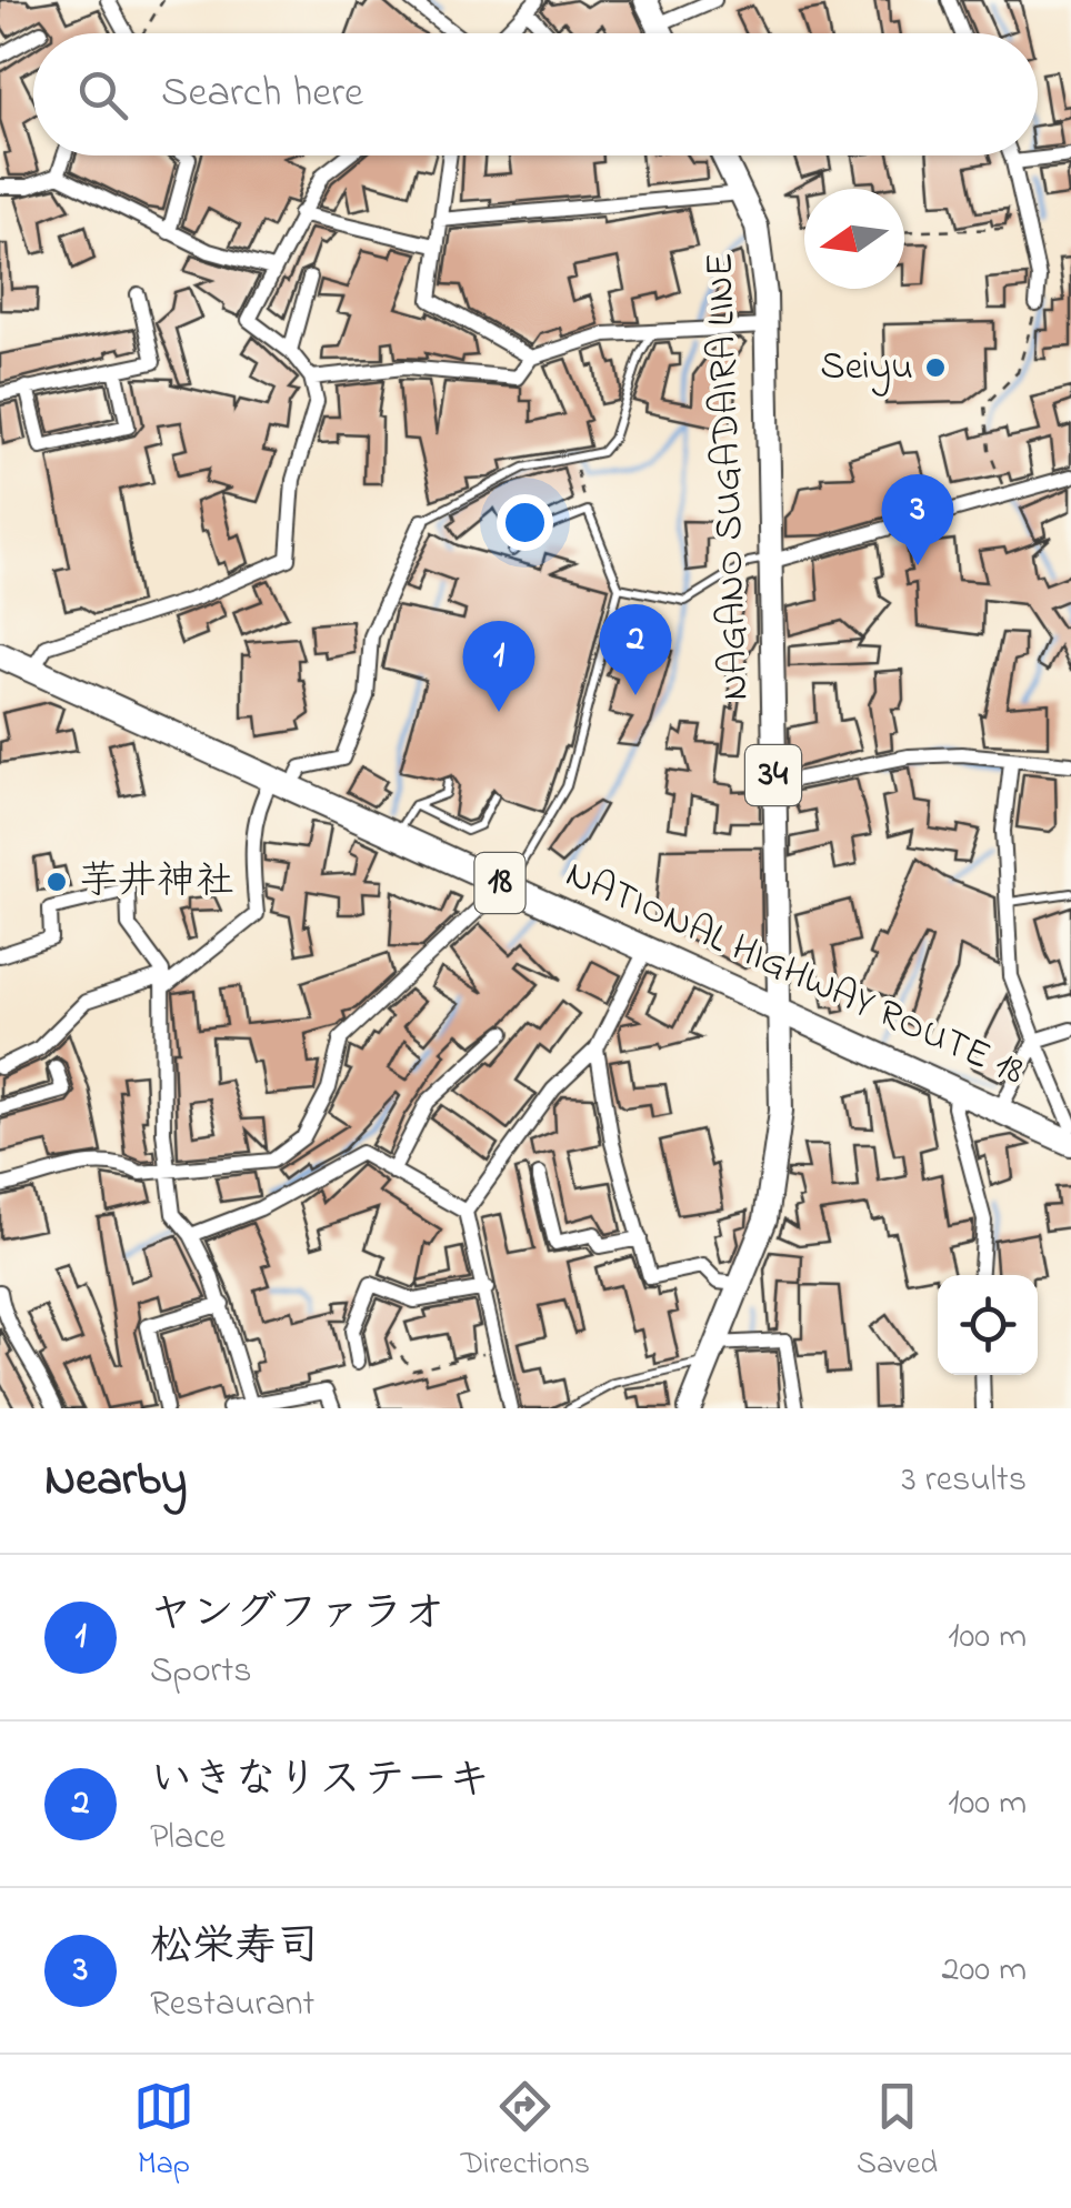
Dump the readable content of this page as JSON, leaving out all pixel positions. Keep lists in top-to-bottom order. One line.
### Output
{"streets":{"highway":["18","NATIONAL HIGHWAY ROUTE 18"],"main road":["NAGANO SUGADAIRA LINE","34"]},"crossings":[["NAGANO SUGADAIRA LINE","NATIONAL HIGHWAY ROUTE 18"]],"places":["Seiyu","芋井神社"],"north":"left","page":{"search":"Search here","pins":["3","2","1"],"heading":["Nearby","3 results"],"list":[{"mark":"1","name":"ヤングファラオ","note":"Sports","value":"100 m"},{"mark":"2","name":"いきなりステーキ","note":"Place","value":"100 m"},{"mark":"3","name":"松栄寿司","note":"Restaurant","value":"200 m"}],"nav":["Map","Directions","Saved"]}}
